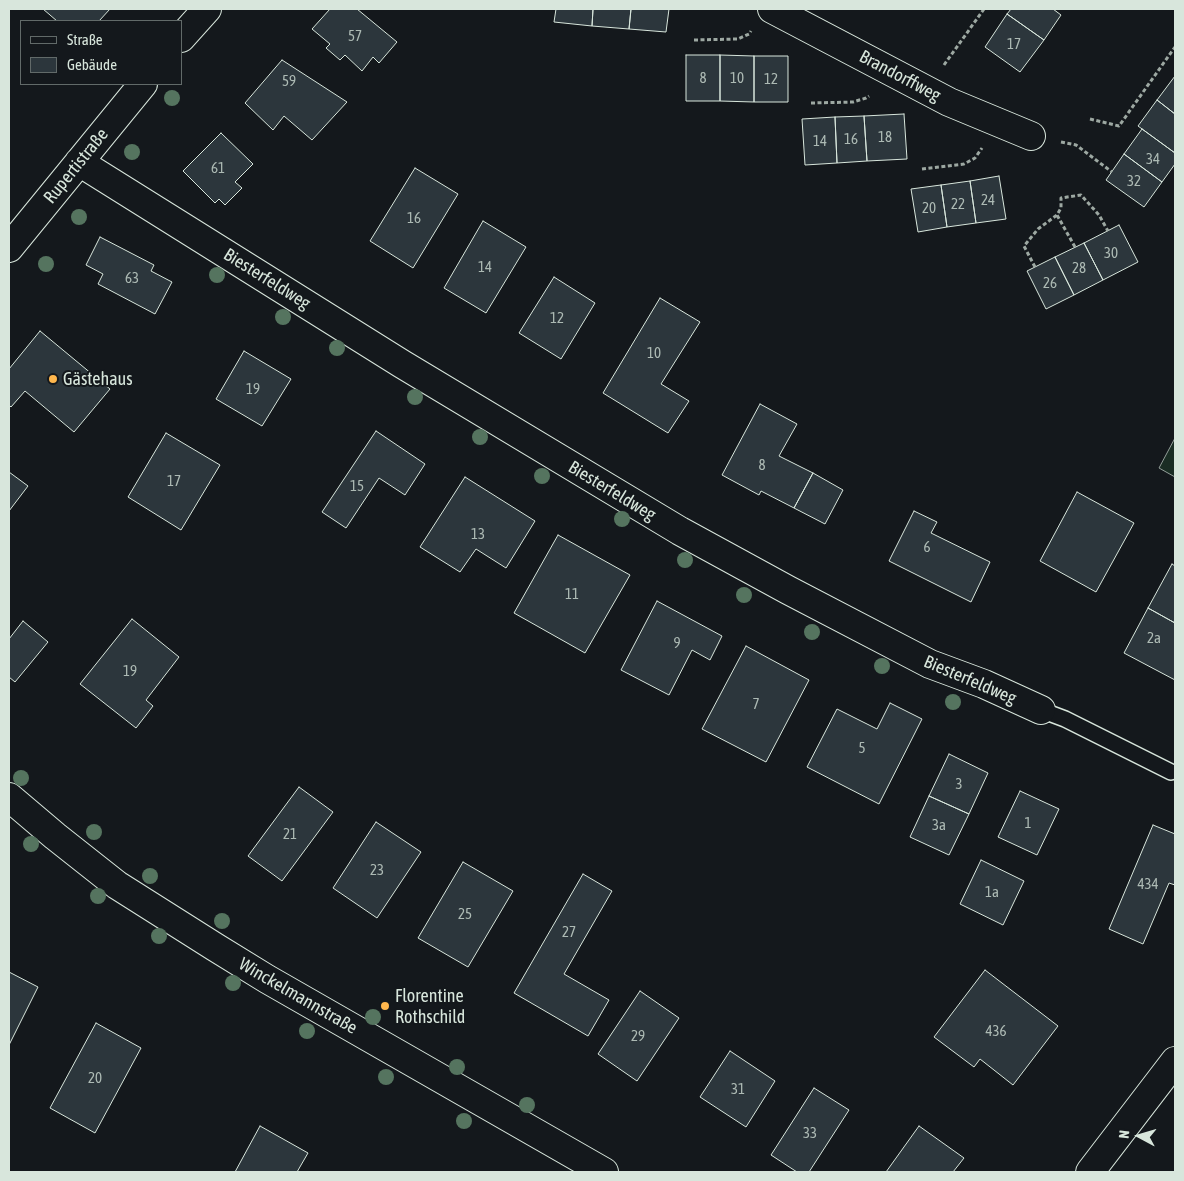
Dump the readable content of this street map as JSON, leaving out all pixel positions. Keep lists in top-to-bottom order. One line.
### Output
{"streets":{"street":["Brandorffweg","Rupertistraße","Biesterfeldweg","Winckelmannstraße"]},"crossings":[["Rupertistraße","Biesterfeldweg"]],"places":["Gästehaus","Florentine Rothschild"],"house_numbers":["57","17","8","10","12","59","18","16","14","34","61","32","24","22","20","16","30","14","28","63","26","12","10","19","8","17","15","13","6","11","2a","9","19","7","5","3","1","3a","21","23","434","1a","25","27","436","29","20","31","33"],"legend":["Straße","Gebäude"],"north":"left"}
